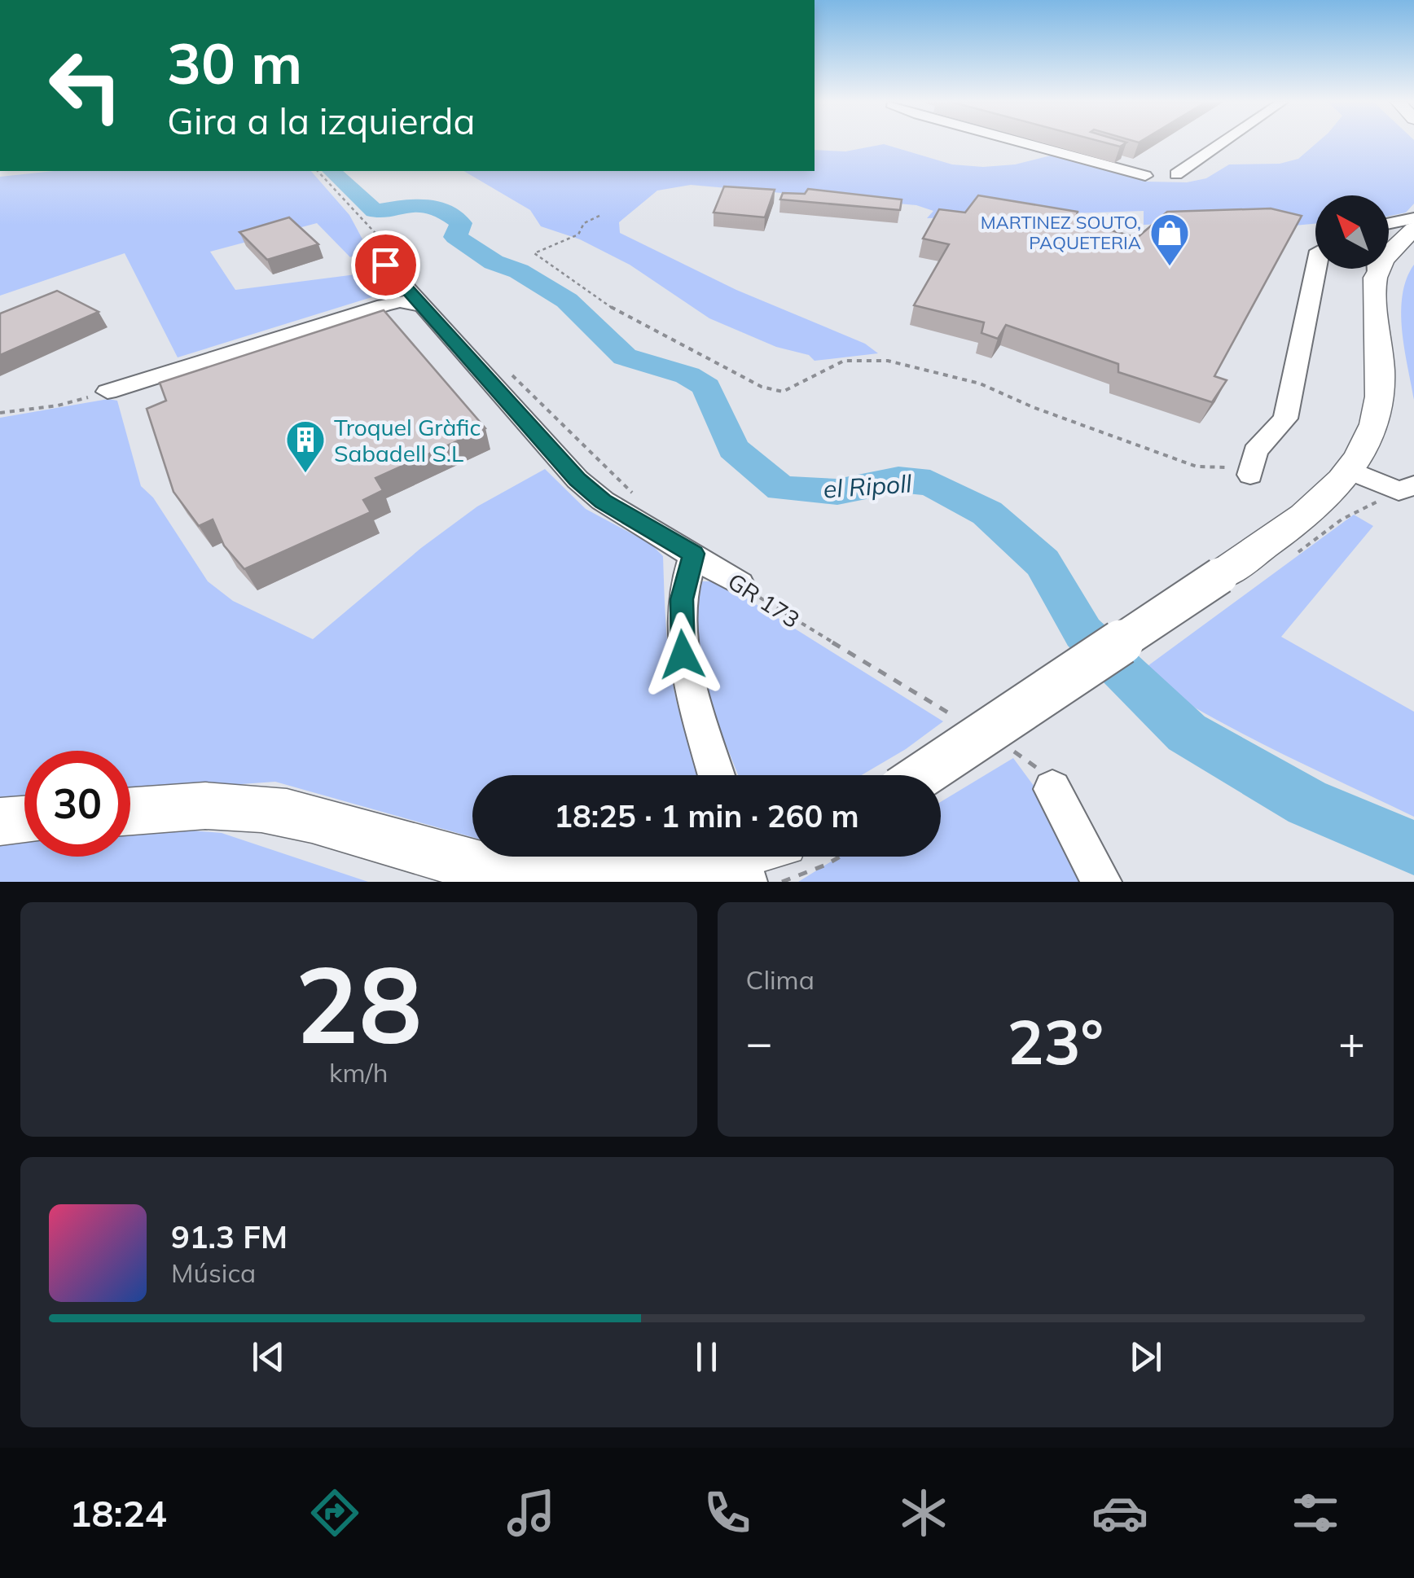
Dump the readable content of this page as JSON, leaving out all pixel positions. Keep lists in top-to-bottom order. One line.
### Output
{"streets":{"street":["GR 173"]},"water":["el Ripoll"],"places":{"shop":["MARTINEZ SOUTO, PAQUETERIA"],"building":["Troquel Gràfic Sabadell S.L"]},"north":"top left","page":{"turn":["30 m","Gira a la izquierda"],"limit":"30","trip":"18:25 · 1 min · 260 m","tile":[["28","km/h"],"Clima"],"heat":["−","23°","+"],"song":["91.3 FM","Música"],"tabs":"18:24"}}
